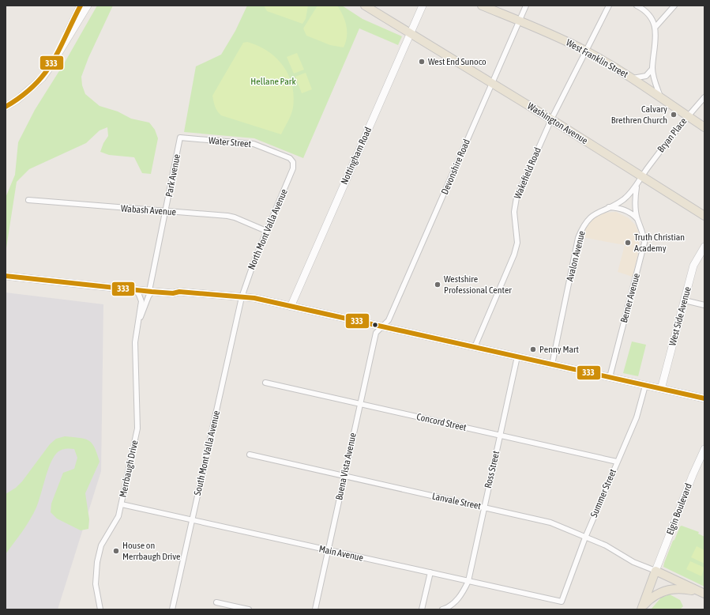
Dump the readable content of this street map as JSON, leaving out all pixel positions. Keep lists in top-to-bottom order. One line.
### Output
{"streets":{"main road":["West Franklin Street","Washington Avenue"],"street":["Bryan Place","Water Street","Nottingham Road","Devonshire Road","Wakefield Road","Park Avenue","Wabash Avenue","North Mont Valla Avenue","Avalon Avenue","Berner Avenue","West Side Avenue","Concord Street","South Mont Valla Avenue","Buena Vista Avenue","Merrbaugh Drive","Ross Street","Summer Street","Lanvale Street","Elgin Boulevard","Main Avenue"]},"crossings":[["West Franklin Street","Bryan Place"],["West Franklin Street","Devonshire Road"],["West Franklin Street","Wakefield Road"],["Washington Avenue","Bryan Place"],["Washington Avenue","Nottingham Road"],["Washington Avenue","Devonshire Road"],["Washington Avenue","Wakefield Road"],["Washington Avenue","Avalon Avenue"],["Bryan Place","Avalon Avenue"],["Water Street","Park Avenue"],["Water Street","North Mont Valla Avenue"],["Devonshire Road","Buena Vista Avenue"],["Park Avenue","Wabash Avenue"],["Park Avenue","Merrbaugh Drive"],["Wabash Avenue","North Mont Valla Avenue"],["North Mont Valla Avenue","South Mont Valla Avenue"],["Avalon Avenue","Berner Avenue"],["Concord Street","Buena Vista Avenue"],["Concord Street","Ross Street"],["Concord Street","Summer Street"],["South Mont Valla Avenue","Main Avenue"],["Buena Vista Avenue","Lanvale Street"],["Buena Vista Avenue","Main Avenue"],["Merrbaugh Drive","Main Avenue"],["Ross Street","Lanvale Street"],["Ross Street","Main Avenue"],["Summer Street","Lanvale Street"],["Summer Street","Main Avenue"],["Lanvale Street","Elgin Boulevard"]],"parks":["Hellane Park"],"places":["West End Sunoco","Calvary Brethren Church","Truth Christian Academy","Westshire Professional Center","Penny Mart","House on Merrbaugh Drive"],"lines":["transit line 333"]}
